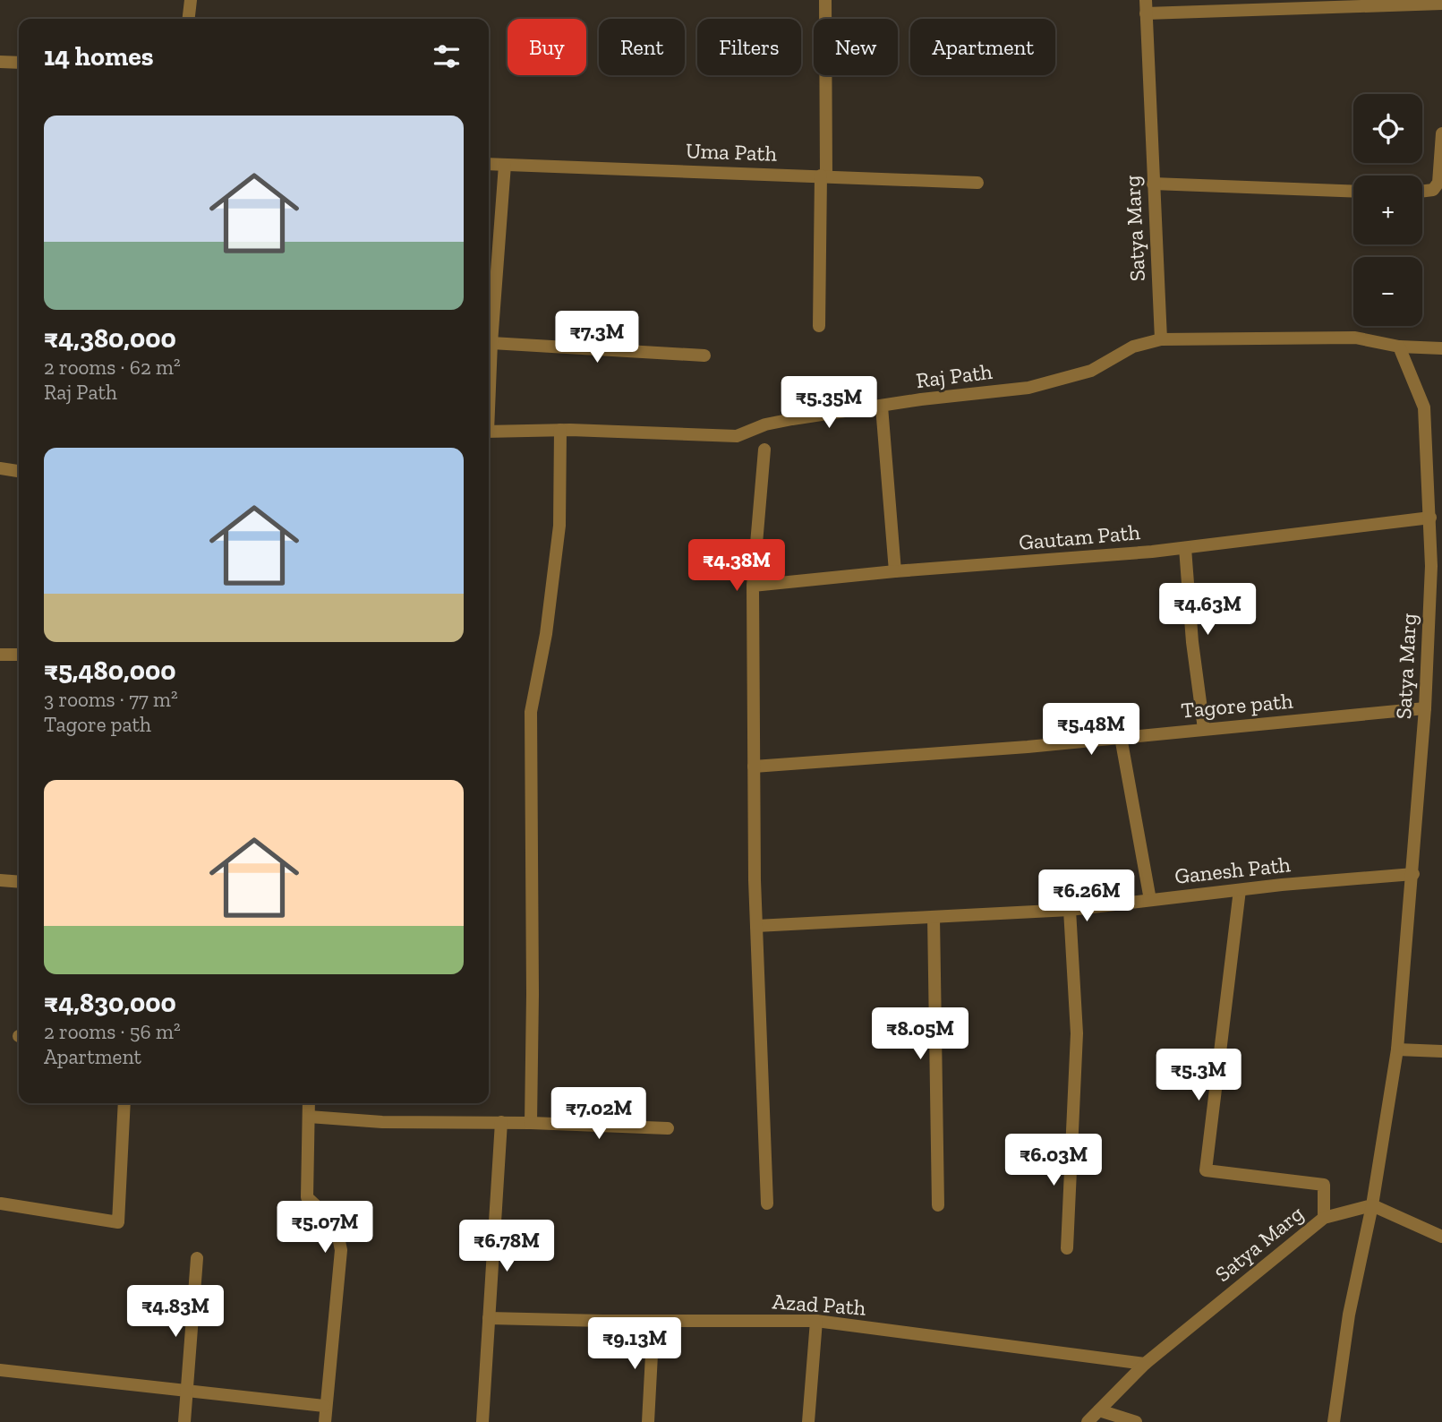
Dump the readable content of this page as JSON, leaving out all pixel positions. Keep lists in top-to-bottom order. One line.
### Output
{"streets":{"street":["Uma Path","Satya Marg","Raj Path","Gautam Path","Tagore path","Ganesh Path","Azad Path"]},"crossings":[["Satya Marg","Raj Path"],["Satya Marg","Gautam Path"],["Satya Marg","Tagore path"],["Satya Marg","Ganesh Path"],["Satya Marg","Azad Path"]],"page":{"chip":["Buy","Rent","Filters","New","Apartment"],"heading":"14 homes","map_buttons":["+","−"],"list":[{"name":"₹4,380,000","note":"2 rooms · 62 m² · Raj Path"},{"name":"₹5,480,000","note":"3 rooms · 77 m² · Tagore path"},{"name":"₹4,830,000","note":"2 rooms · 56 m² · Apartment"}],"price":["₹7.3M","₹5.35M","₹4.38M","₹4.63M","₹5.48M","₹6.26M","₹8.05M","₹5.3M","₹7.02M","₹6.03M","₹5.07M","₹6.78M","₹4.83M","₹9.13M"]}}
